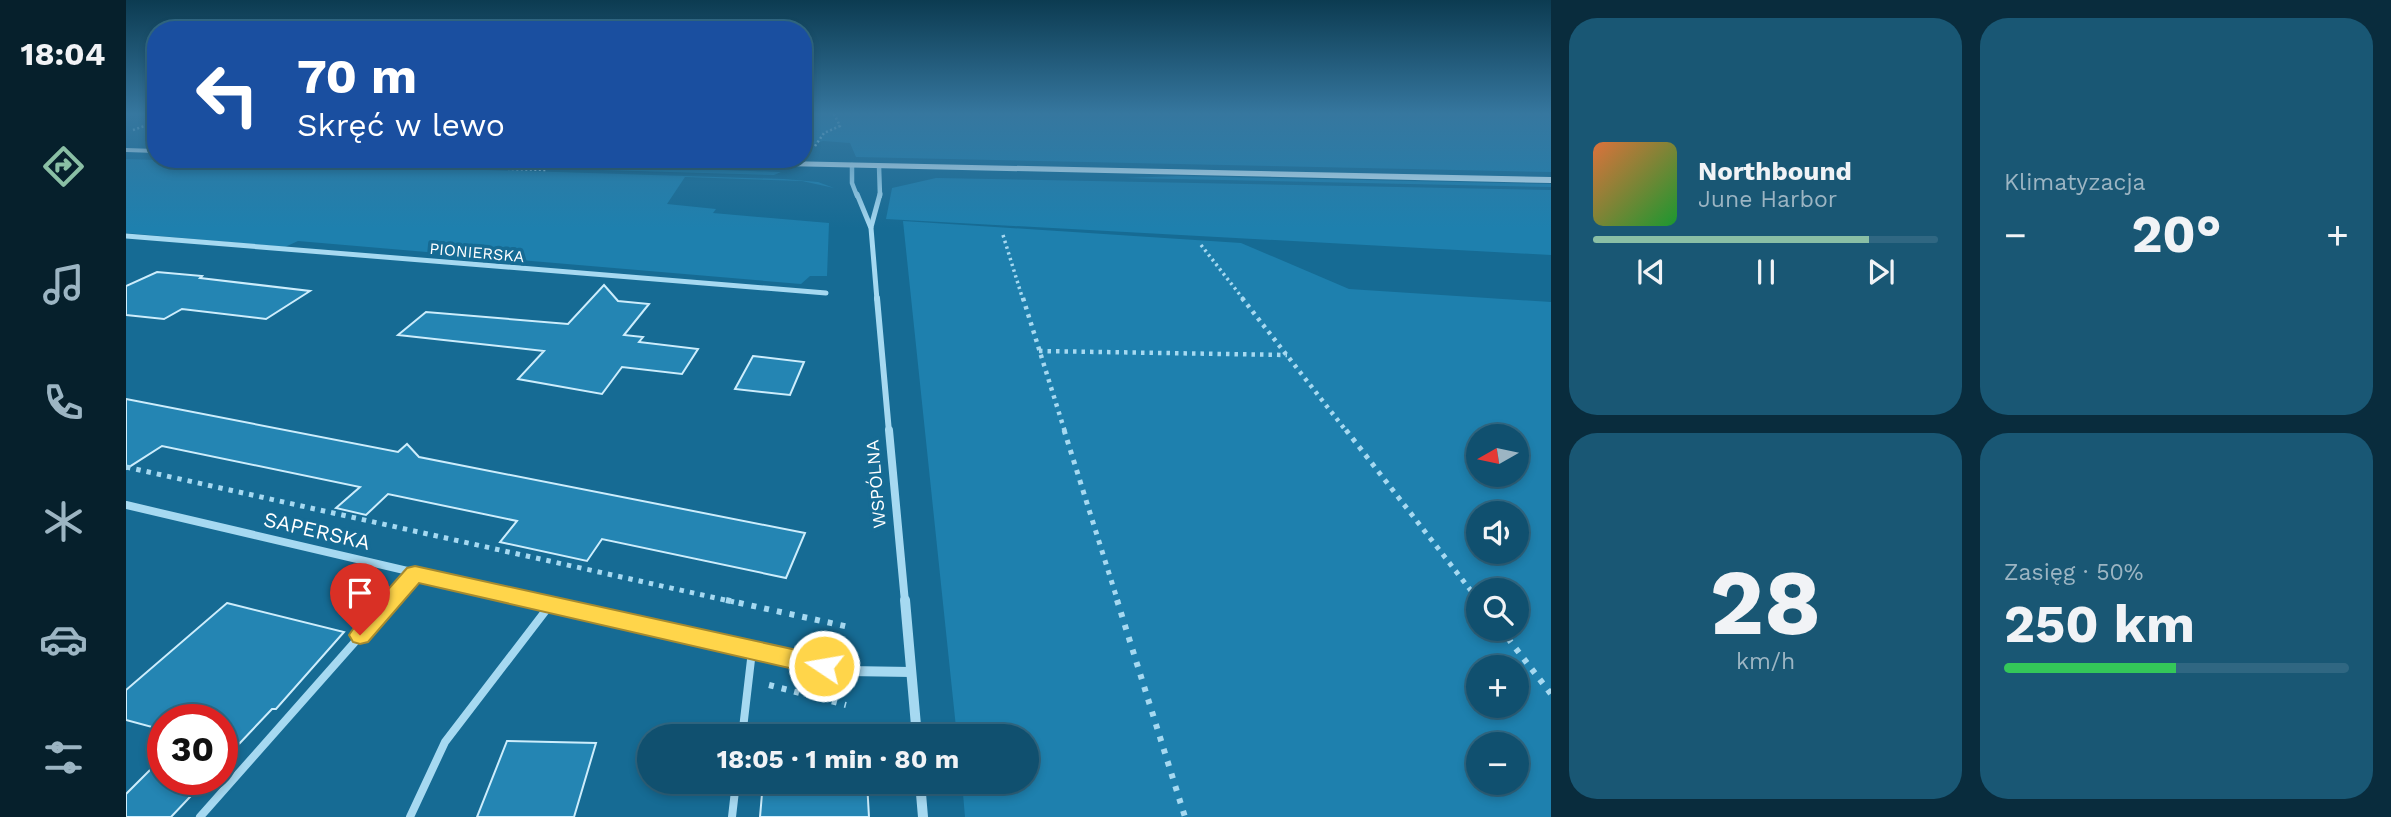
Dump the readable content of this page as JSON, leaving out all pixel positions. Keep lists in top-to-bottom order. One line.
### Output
{"streets":{"street":["PIONIERSKA","WSPÓLNA","SAPERSKA"]},"crossings":[["WSPÓLNA","SAPERSKA"]],"north":"left","page":{"tabs":"18:04","tile":["Klimatyzacja",["28","km/h"],["Zasięg · 50%","250 km"]],"turn":["70 m","Skręć w lewo"],"song":["Northbound","June Harbor"],"heat":["−","20°","+"],"map_buttons":["+","−"],"limit":"30","trip":"18:05 · 1 min · 80 m"}}
